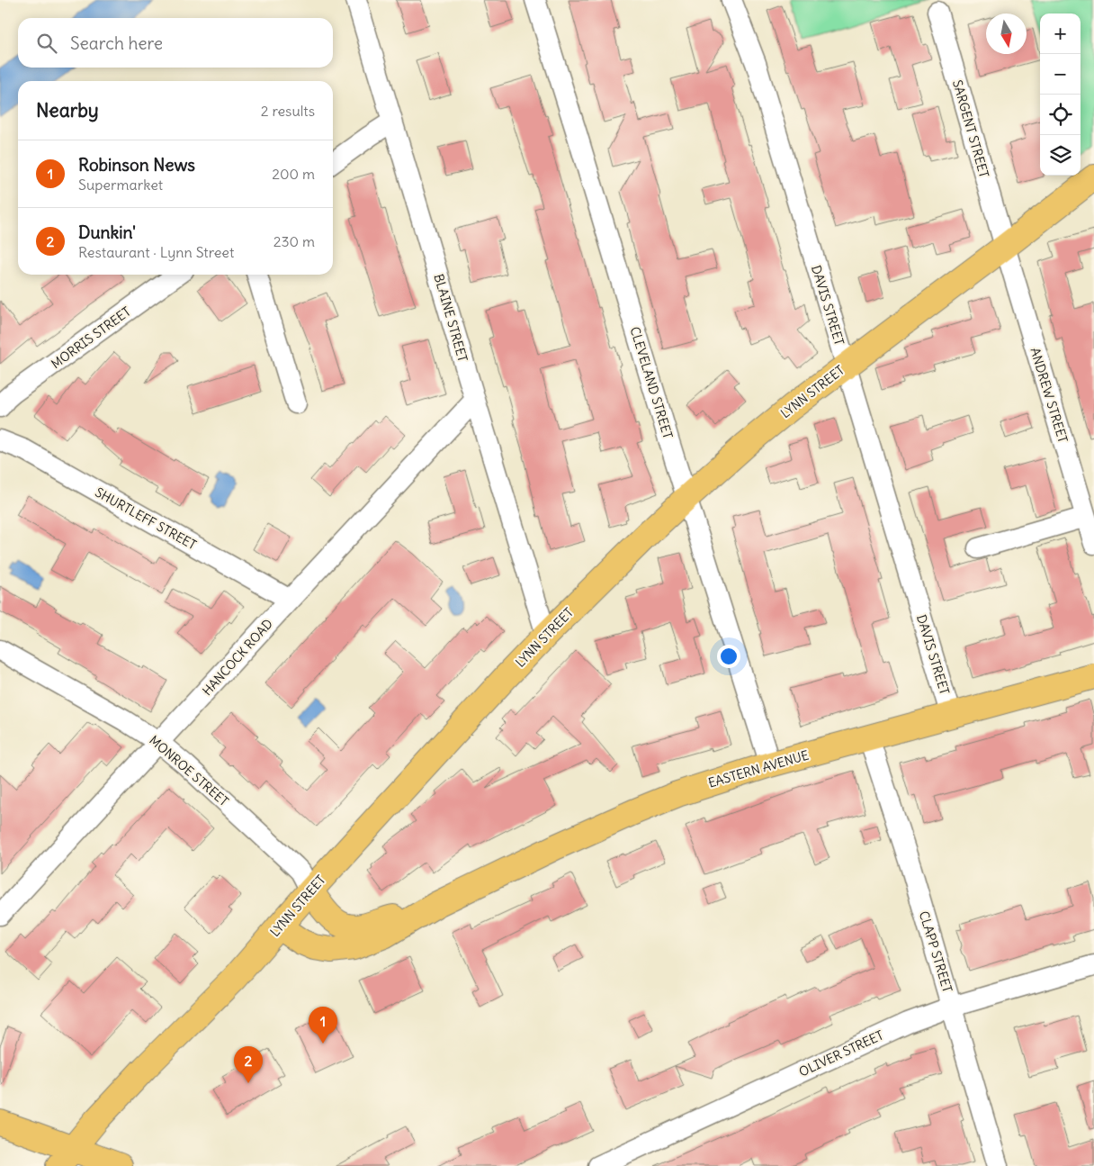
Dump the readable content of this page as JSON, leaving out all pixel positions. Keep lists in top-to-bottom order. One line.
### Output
{"streets":{"main road":["LYNN STREET","EASTERN AVENUE"],"street":["SARGENT STREET","DAVIS STREET","BLAINE STREET","MORRIS STREET","CLEVELAND STREET","ANDREW STREET","SHURTLEFF STREET","HANCOCK ROAD","MONROE STREET","CLAPP STREET","OLIVER STREET"]},"crossings":[["SARGENT STREET","LYNN STREET"],["SARGENT STREET","ANDREW STREET"],["DAVIS STREET","LYNN STREET"],["DAVIS STREET","EASTERN AVENUE"],["BLAINE STREET","LYNN STREET"],["BLAINE STREET","HANCOCK ROAD"],["CLEVELAND STREET","LYNN STREET"],["CLEVELAND STREET","EASTERN AVENUE"],["LYNN STREET","ANDREW STREET"],["LYNN STREET","EASTERN AVENUE"],["LYNN STREET","MONROE STREET"],["SHURTLEFF STREET","HANCOCK ROAD"],["HANCOCK ROAD","MONROE STREET"],["EASTERN AVENUE","MONROE STREET"],["EASTERN AVENUE","CLAPP STREET"],["CLAPP STREET","OLIVER STREET"]],"north":"bottom","page":{"map_buttons":["+","−"],"search":"Search here","heading":["Nearby","2 results"],"list":[{"mark":"1","name":"Robinson News","note":"Supermarket","value":"200 m"},{"mark":"2","name":"Dunkin'","note":"Restaurant · Lynn Street","value":"230 m"}],"pins":["1","2"]}}
